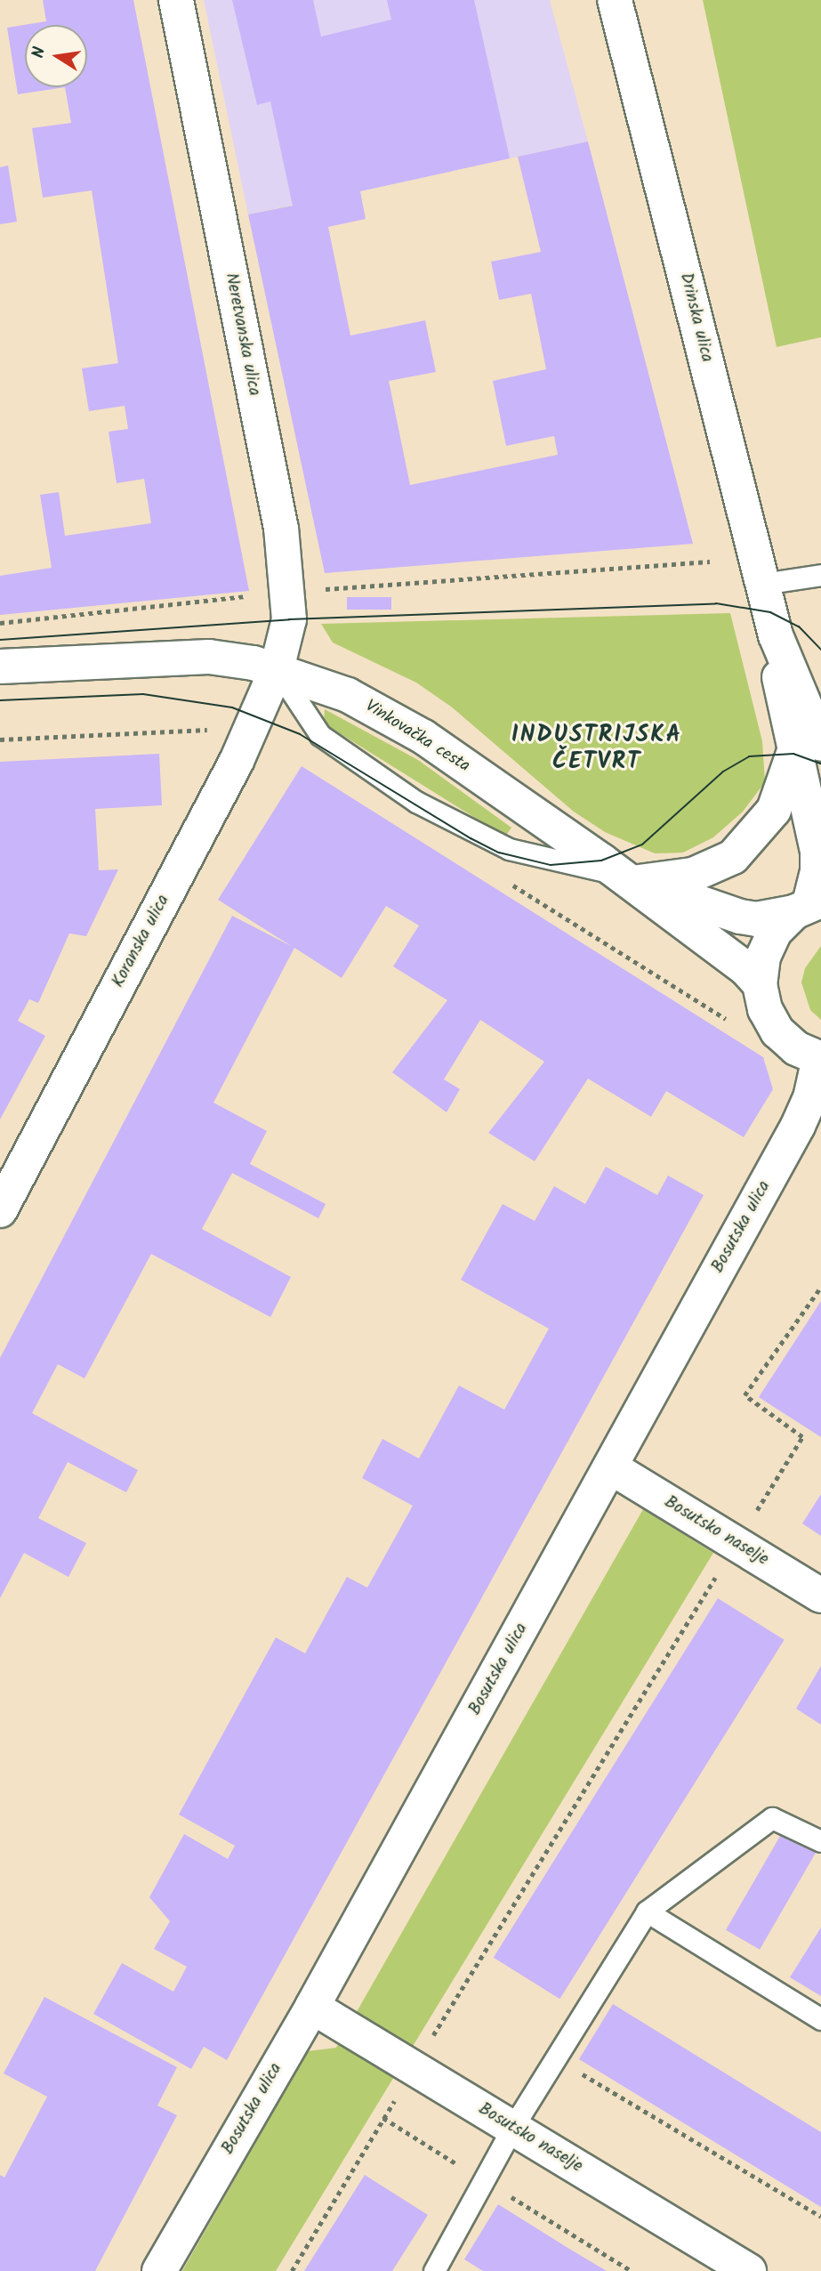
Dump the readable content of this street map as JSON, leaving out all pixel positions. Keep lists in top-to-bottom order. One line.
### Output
{"streets":{"street":["Drinska ulica","Neretvanska ulica","Vinkovačka cesta","Koranska ulica","Bosutska ulica","Bosutsko naselje"]},"crossings":[["Drinska ulica","Vinkovačka cesta"],["Neretvanska ulica","Vinkovačka cesta"],["Neretvanska ulica","Koranska ulica"],["Vinkovačka cesta","Koranska ulica"],["Bosutska ulica","Bosutsko naselje"]],"districts":["INDUSTRIJSKA ČETVRT"],"north":"left"}
